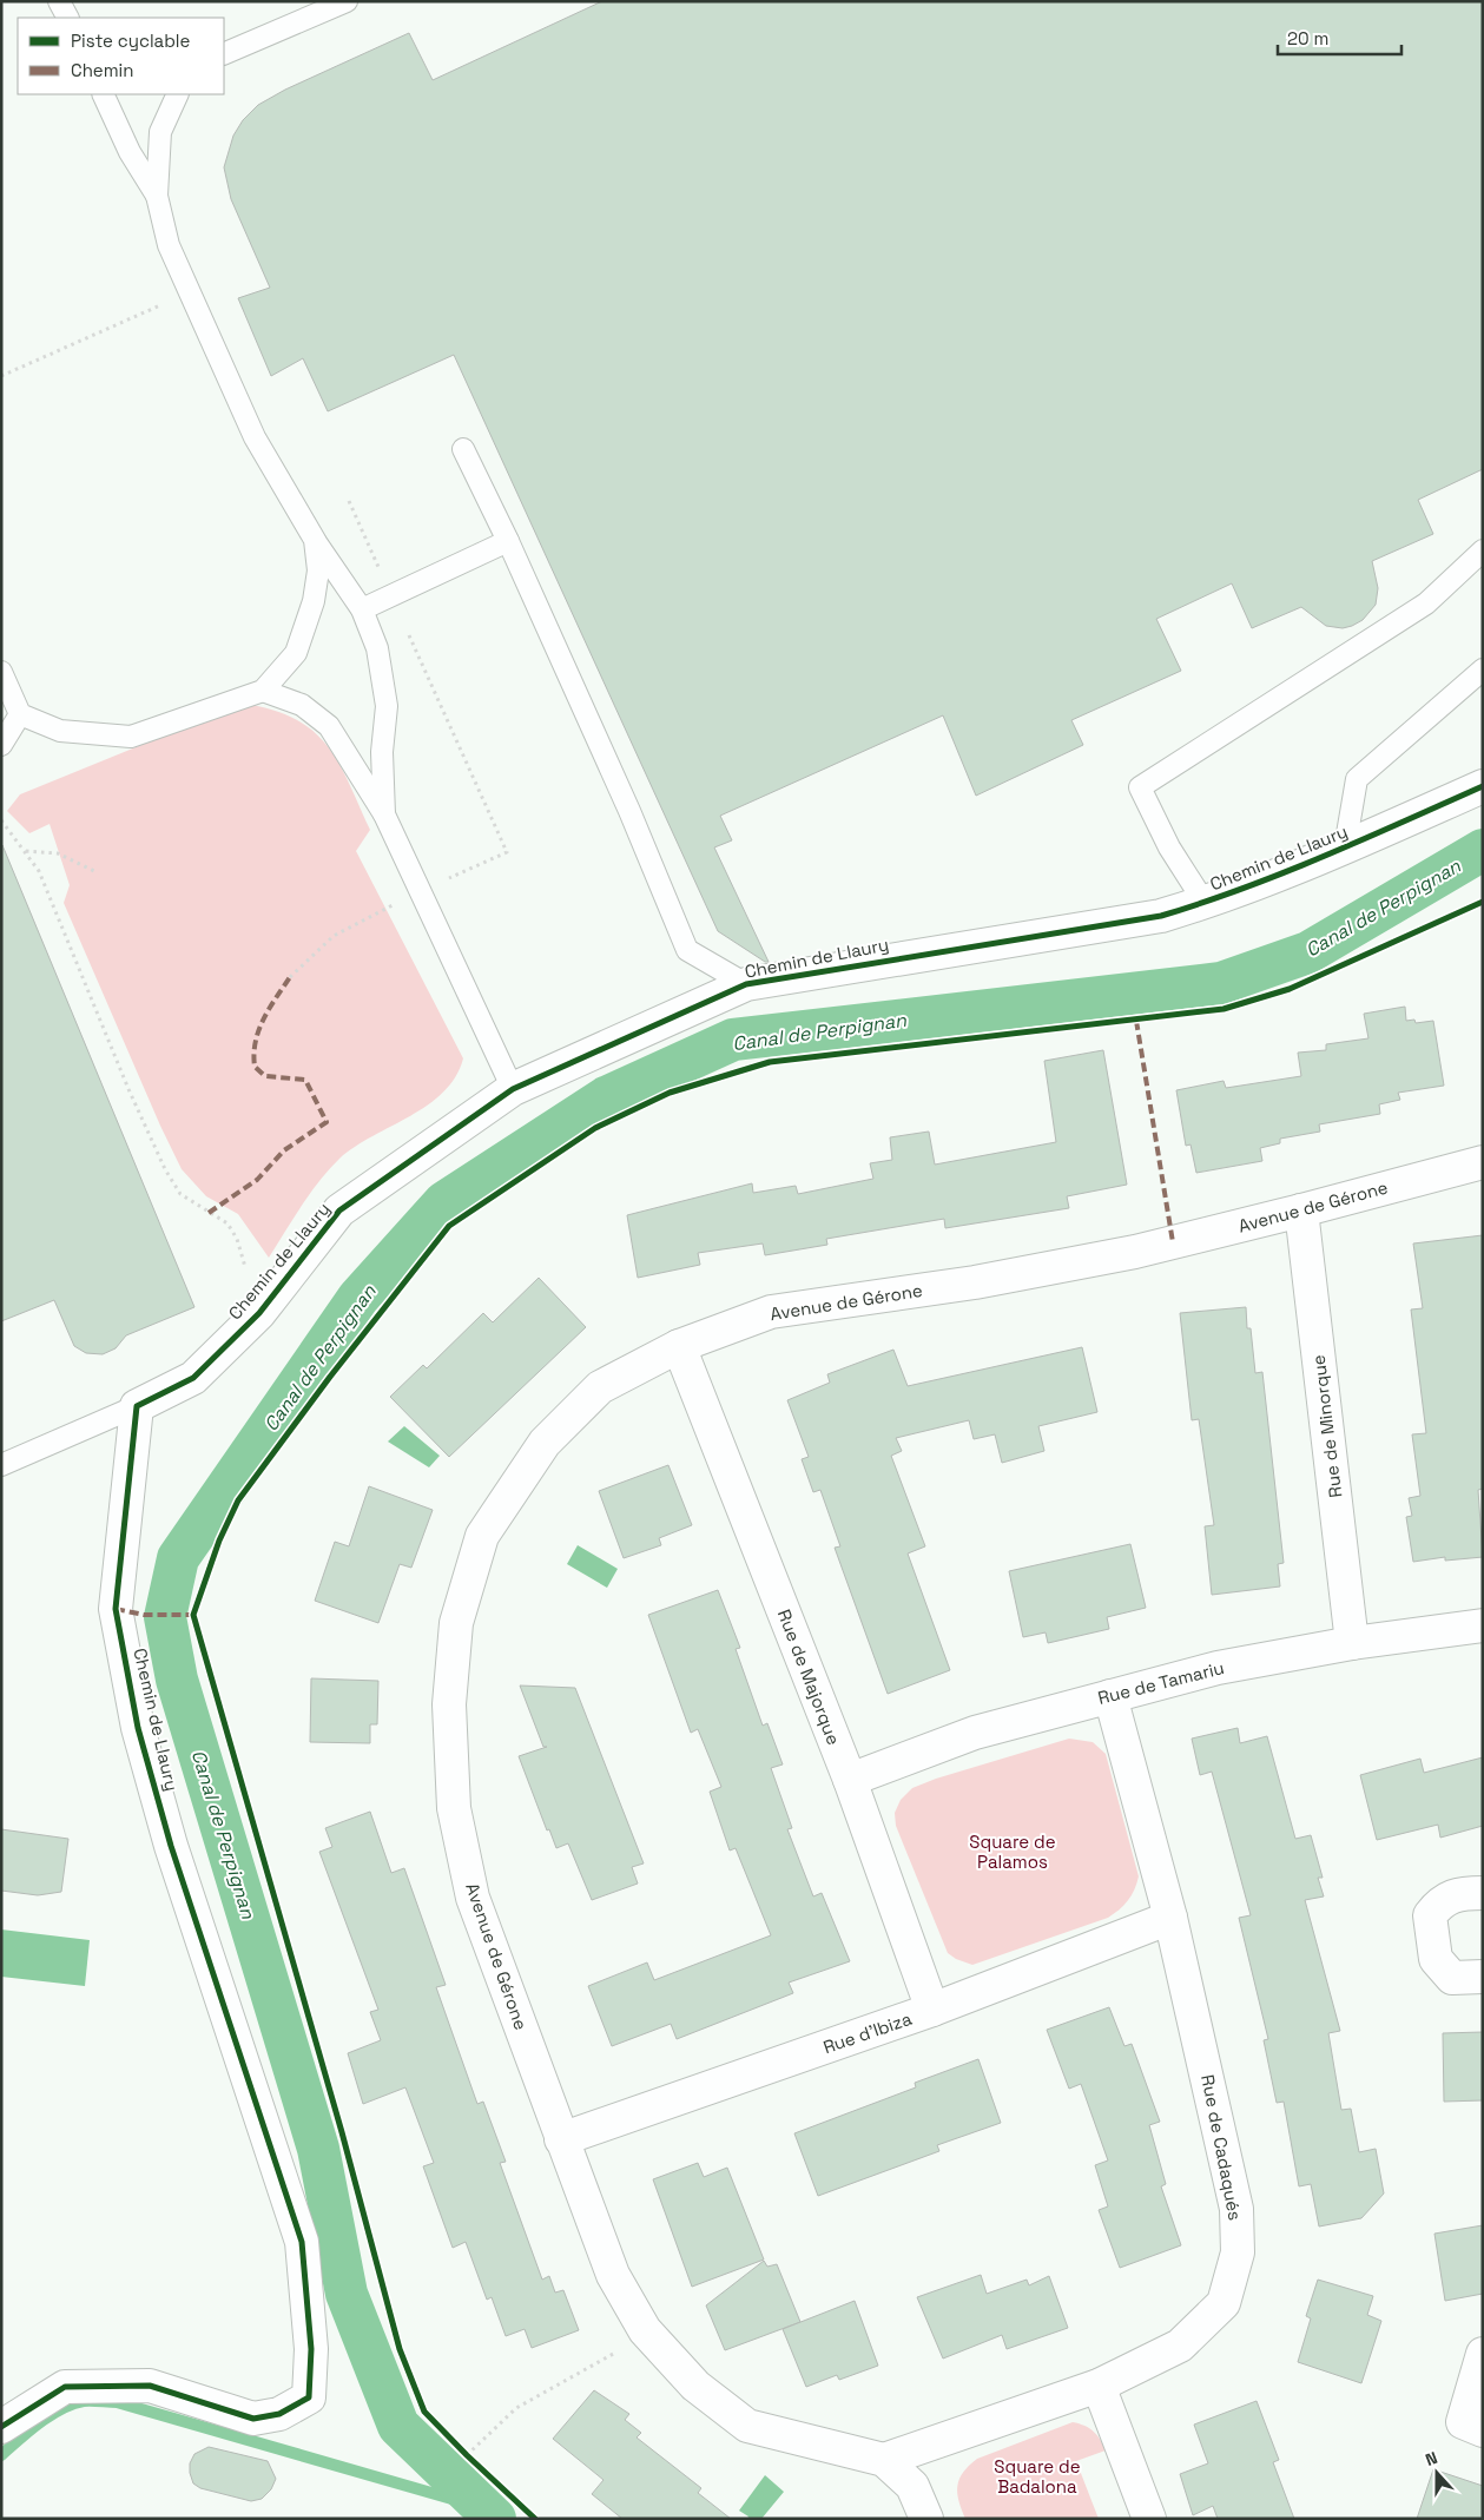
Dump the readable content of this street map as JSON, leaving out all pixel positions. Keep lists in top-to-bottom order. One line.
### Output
{"streets":{"street":["Chemin de Llaury","Avenue de Gérone","Rue de Minorque","Rue de Majorque","Rue de Tamariu","Rue d'Ibiza","Rue de Cadaqués"]},"crossings":[["Avenue de Gérone","Rue de Minorque"],["Avenue de Gérone","Rue de Majorque"],["Avenue de Gérone","Rue d'Ibiza"],["Avenue de Gérone","Rue de Cadaqués"],["Rue de Minorque","Rue de Tamariu"],["Rue de Majorque","Rue de Tamariu"],["Rue de Majorque","Rue d'Ibiza"],["Rue de Tamariu","Rue de Cadaqués"],["Rue d'Ibiza","Rue de Cadaqués"]],"water":["Canal de Perpignan"],"parks":["Square de Palamos","Square de Badalona"],"legend":["Piste cyclable","Chemin"],"scale_bar":"20 m","north":"top"}
